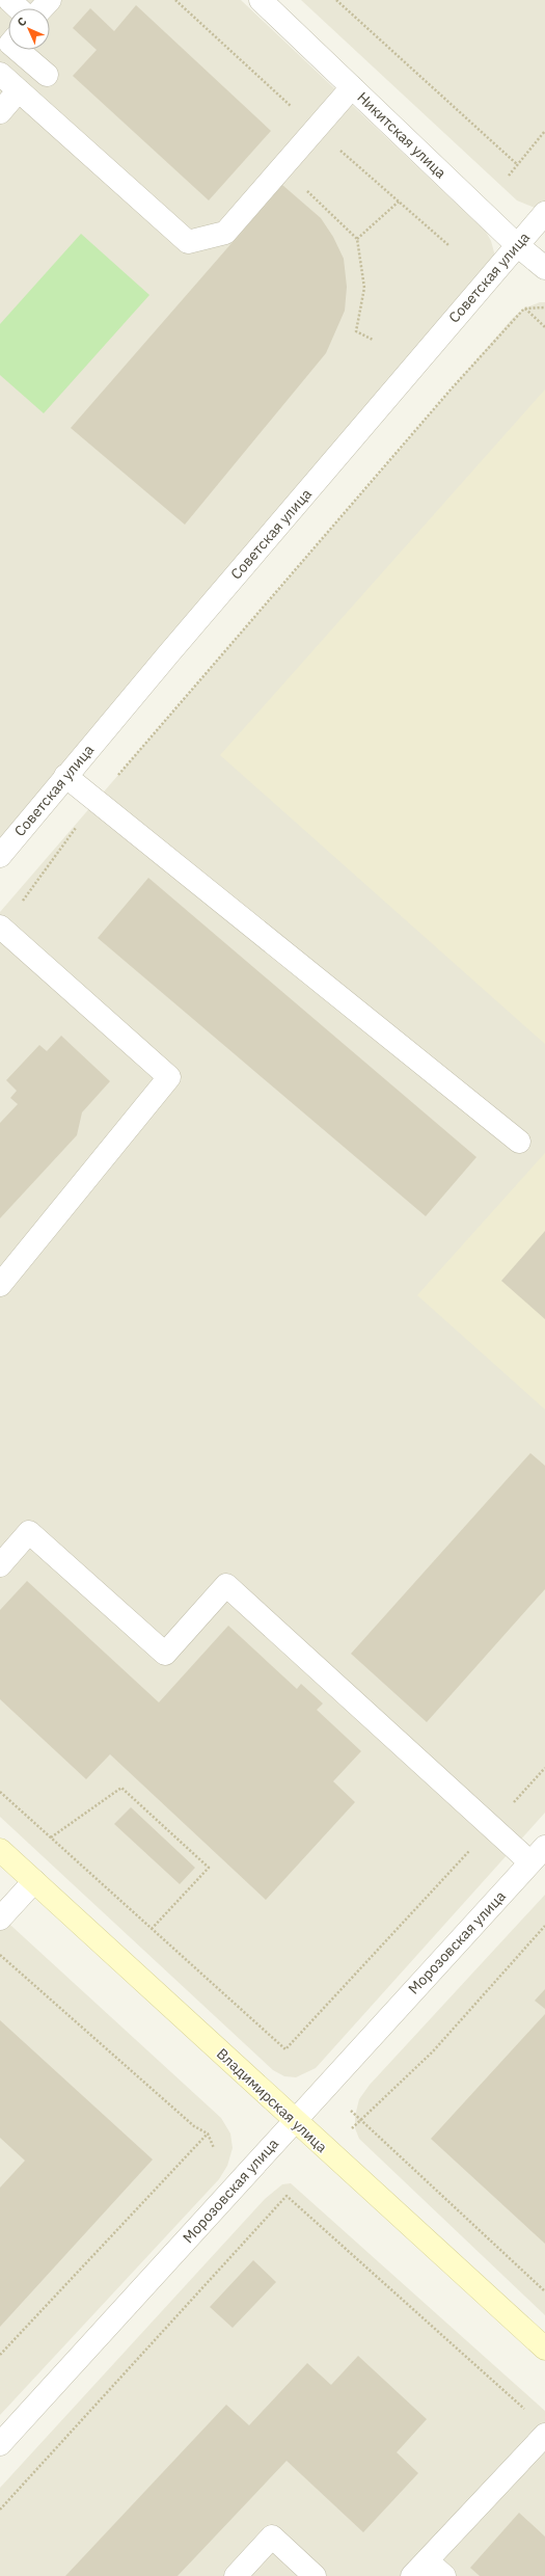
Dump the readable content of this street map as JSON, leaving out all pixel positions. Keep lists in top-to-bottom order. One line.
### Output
{"streets":{"main road":["Владимирская улица"],"street":["Никитская улица","Советская улица","Морозовская улица"]},"crossings":[["Никитская улица","Советская улица"],["Морозовская улица","Владимирская улица"]],"north":"top left"}
